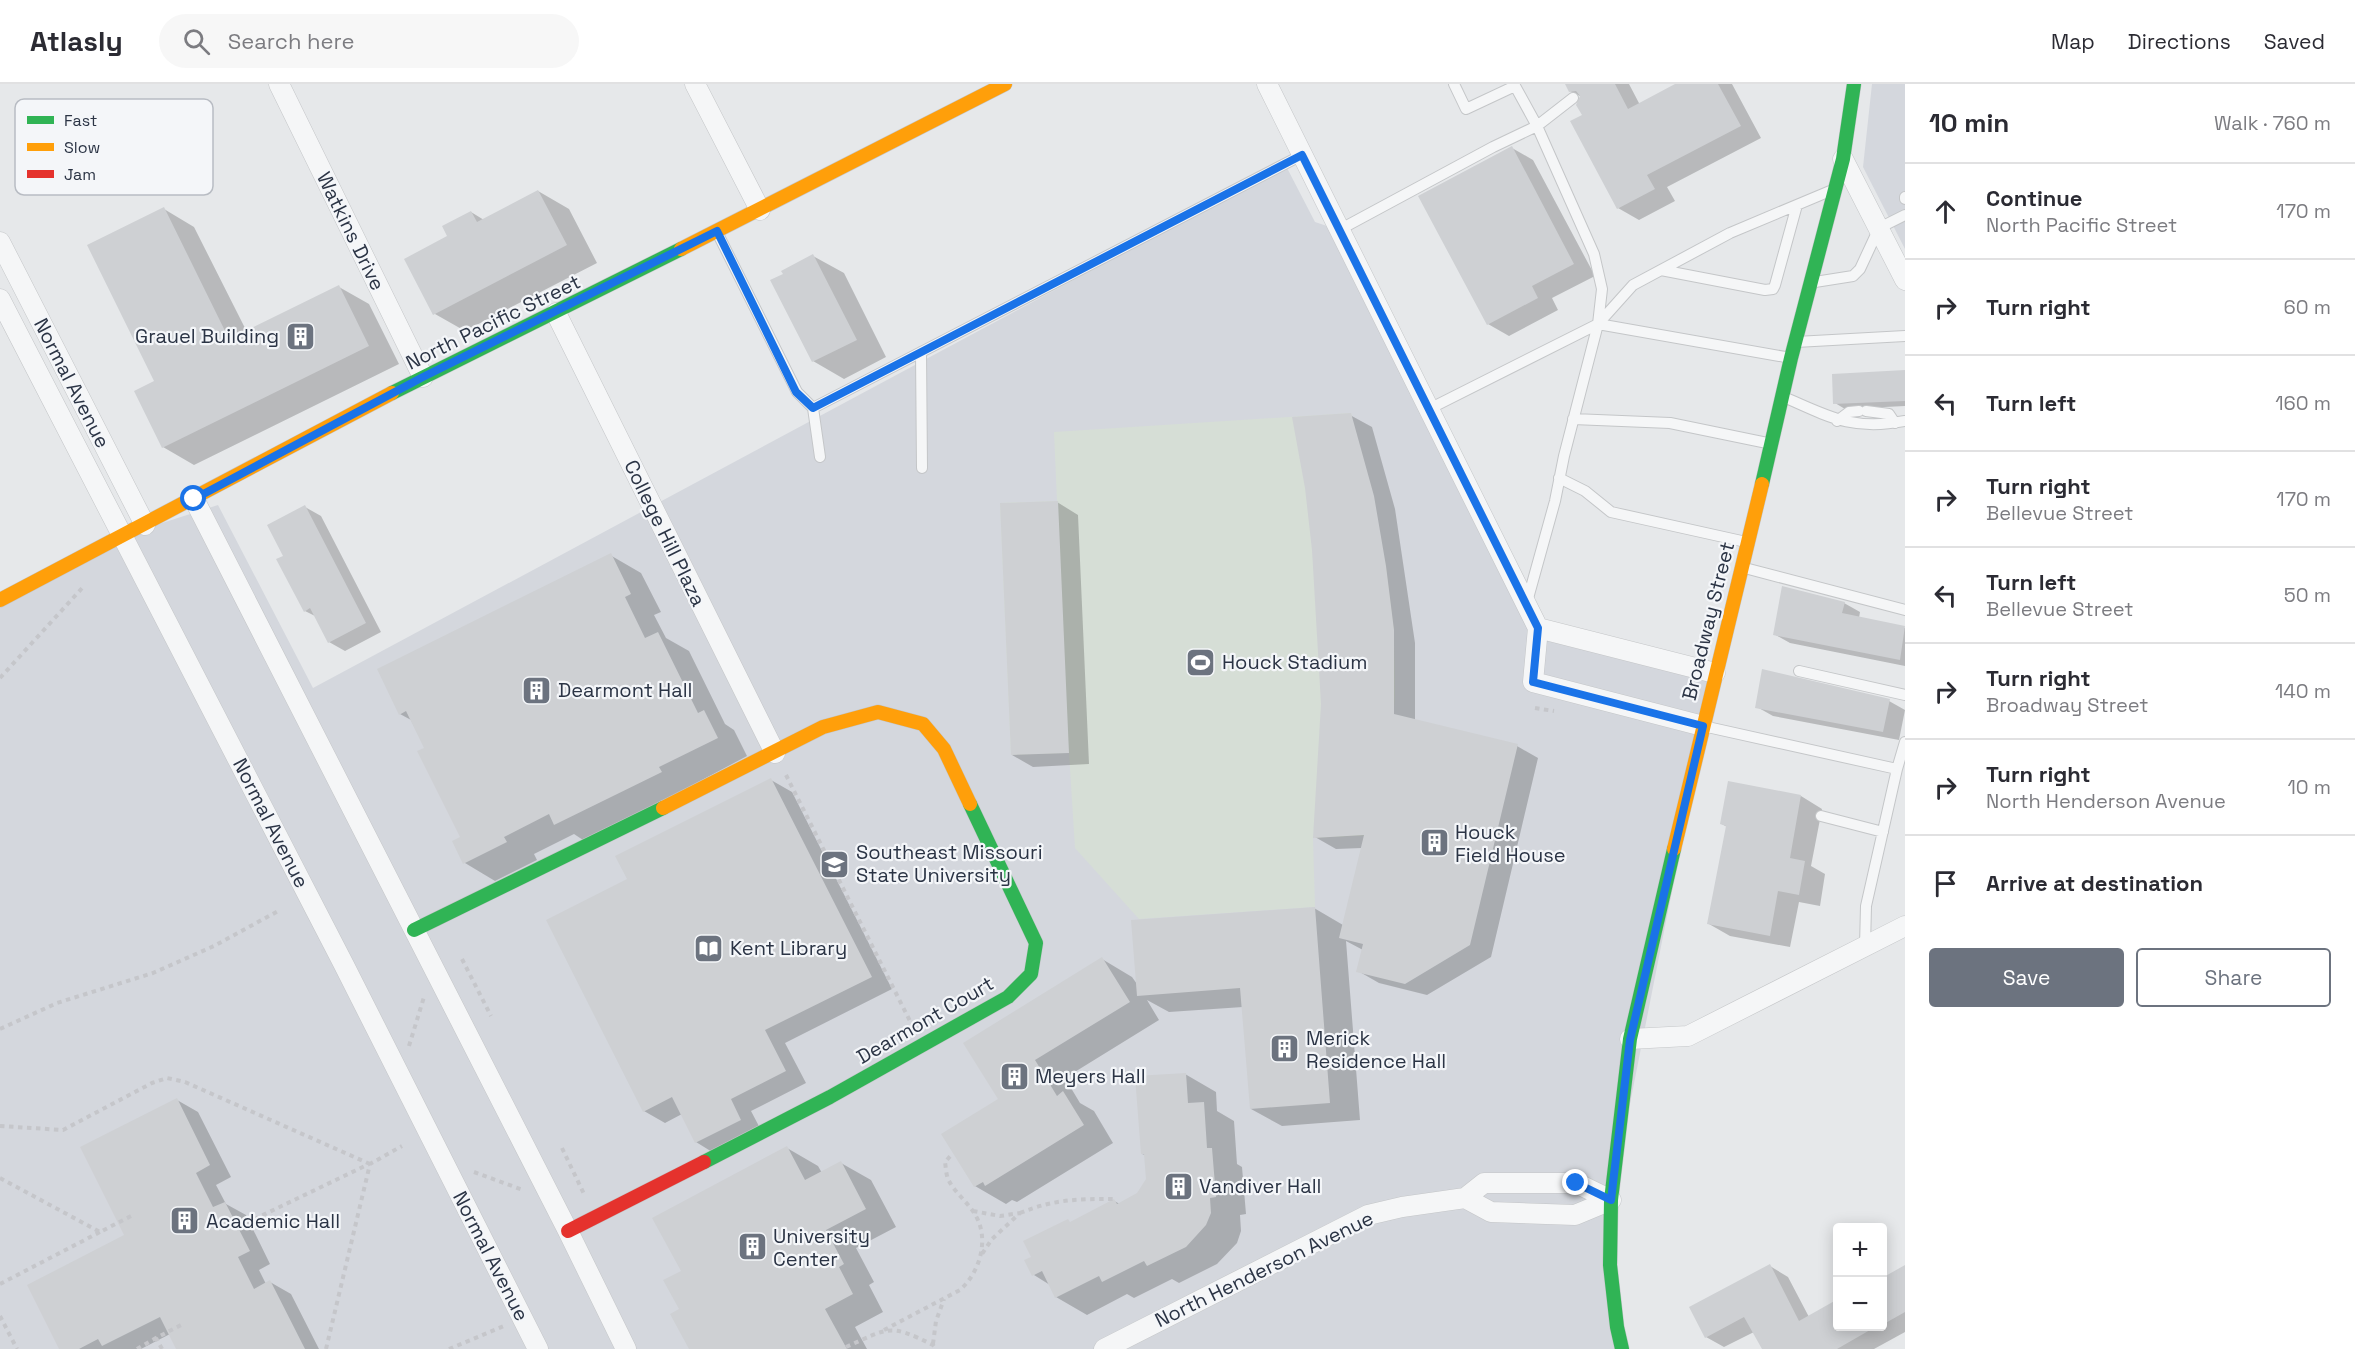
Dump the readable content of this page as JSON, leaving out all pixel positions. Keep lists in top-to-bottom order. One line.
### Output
{"streets":{"street":["Watkins Drive","North Pacific Street","Normal Avenue","College Hill Plaza","Broadway Street","Dearmont Court","North Henderson Avenue"]},"crossings":[["Watkins Drive","North Pacific Street"],["North Pacific Street","Normal Avenue"],["North Pacific Street","College Hill Plaza"],["College Hill Plaza","Dearmont Court"],["Broadway Street","North Henderson Avenue"]],"places":{"building":["Grauel Building","Dearmont Hall","Houck Field House","Merick Residence Hall","Meyers Hall","Vandiver Hall","Academic Hall","University Center"],"sports":["Houck Stadium"],"school or university":["Southeast Missouri State University"],"library":["Kent Library"]},"legend":["Fast","Slow","Jam"],"page":{"header":"Atlasly","search":"Search here","nav":["Map","Directions","Saved"],"heading":["10 min","Walk · 760 m"],"list":[["Continue","North Pacific Street","170 m"],["Turn right","60 m"],["Turn left","160 m"],["Turn right","Bellevue Street","170 m"],["Turn left","Bellevue Street","50 m"],["Turn right","Broadway Street","140 m"],["Turn right","North Henderson Avenue","10 m"],"Arrive at destination"],"buttons":["Save","Share"],"map_buttons":["+","−"]}}
